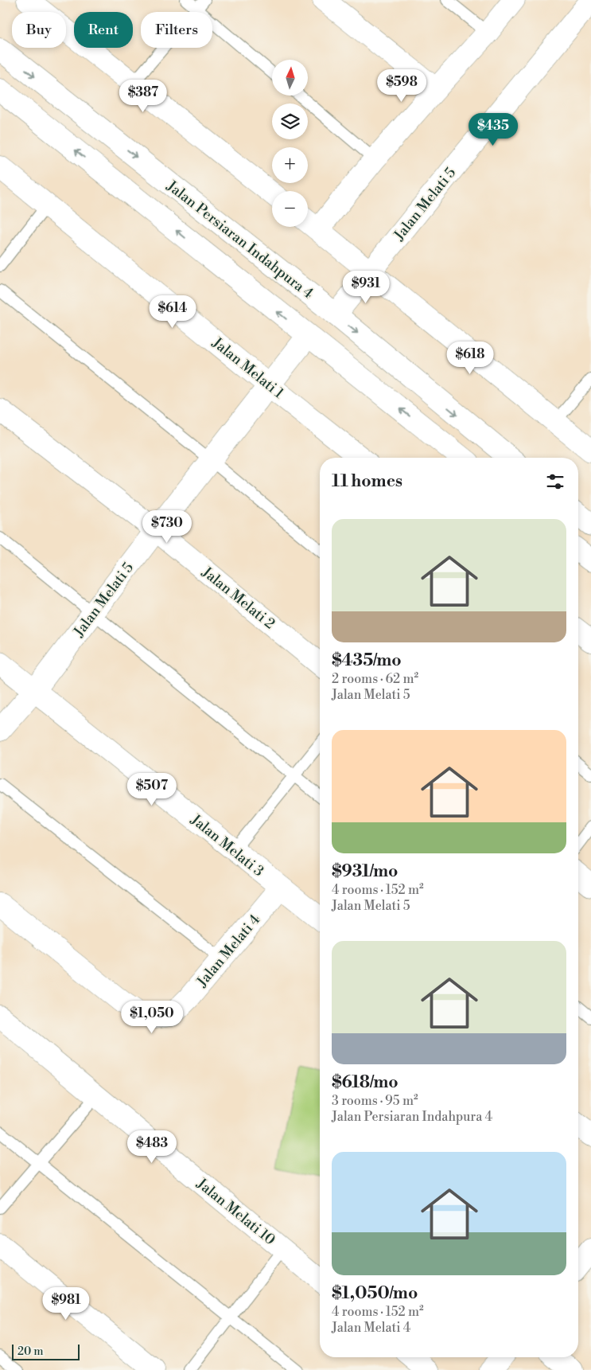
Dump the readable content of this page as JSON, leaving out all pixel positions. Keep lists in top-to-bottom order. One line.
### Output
{"streets":{"street":["Jalan Melati 5","Jalan Persiaran Indahpura 4","Jalan Melati 1","Jalan Melati 2","Jalan Melati 3","Jalan Melati 4","Jalan Melati 10"]},"crossings":[["Jalan Melati 5","Jalan Persiaran Indahpura 4"],["Jalan Melati 5","Jalan Melati 1"],["Jalan Melati 5","Jalan Melati 2"],["Jalan Melati 5","Jalan Melati 3"],["Jalan Melati 3","Jalan Melati 4"]],"scale_bar":"20 m","north":"top","page":{"chip":["Buy","Rent","Filters"],"map_buttons":["+","−"],"price":["$598","$387","$435","$931","$614","$618","$730","$507","$1,050","$483","$981"],"heading":"11 homes","list":[{"name":"$435/mo","note":"2 rooms · 62 m² · Jalan Melati 5"},{"name":"$931/mo","note":"4 rooms · 152 m² · Jalan Melati 5"},{"name":"$618/mo","note":"3 rooms · 95 m² · Jalan Persiaran Indahpura 4"},{"name":"$1,050/mo","note":"4 rooms · 152 m² · Jalan Melati 4"}],"scale":"20 m"}}
